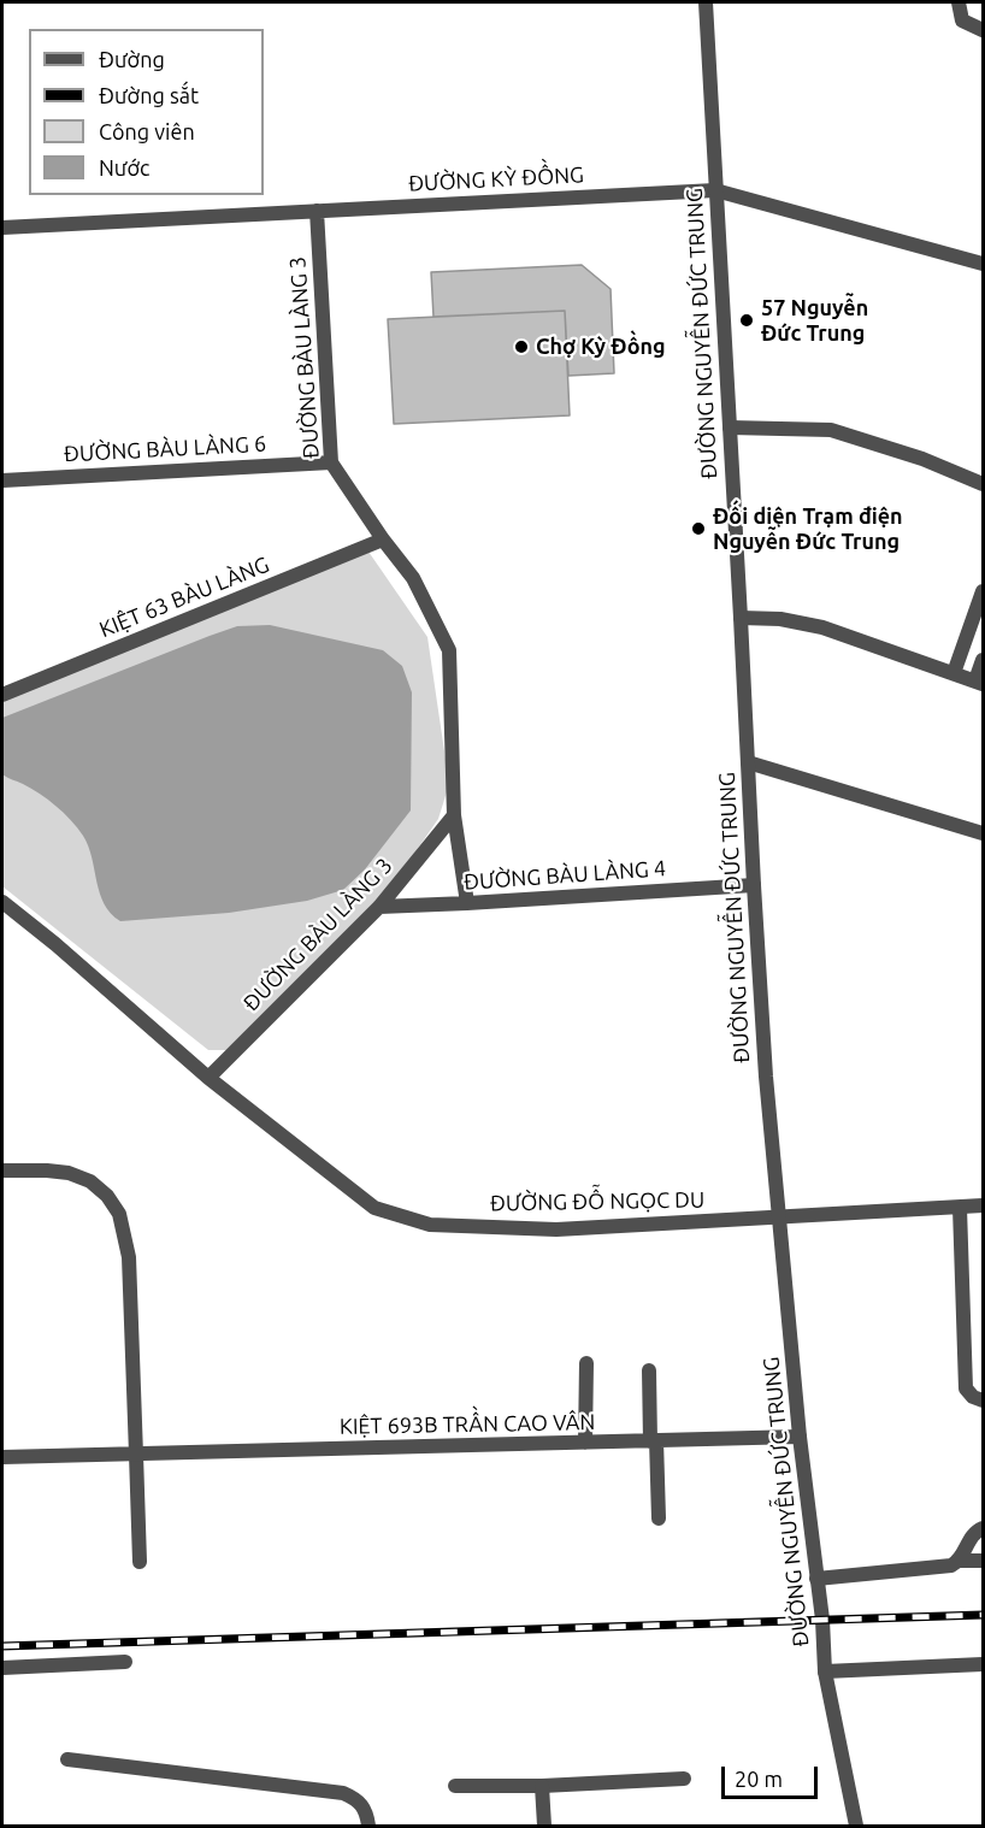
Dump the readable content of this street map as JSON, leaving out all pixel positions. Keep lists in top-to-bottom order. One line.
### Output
{"streets":{"street":["ĐƯỜNG KỲ ĐỒNG","ĐƯỜNG NGUYỄN ĐỨC TRUNG","ĐƯỜNG BÀU LÀNG 3","ĐƯỜNG BÀU LÀNG 6","KIỆT 63 BÀU LÀNG","ĐƯỜNG BÀU LÀNG 4","ĐƯỜNG ĐỖ NGỌC DU","KIỆT 693B TRẦN CAO VÂN"]},"crossings":[["ĐƯỜNG KỲ ĐỒNG","ĐƯỜNG NGUYỄN ĐỨC TRUNG"],["ĐƯỜNG KỲ ĐỒNG","ĐƯỜNG BÀU LÀNG 3"],["ĐƯỜNG NGUYỄN ĐỨC TRUNG","ĐƯỜNG BÀU LÀNG 4"],["ĐƯỜNG NGUYỄN ĐỨC TRUNG","ĐƯỜNG ĐỖ NGỌC DU"],["ĐƯỜNG NGUYỄN ĐỨC TRUNG","KIỆT 693B TRẦN CAO VÂN"],["ĐƯỜNG BÀU LÀNG 3","ĐƯỜNG BÀU LÀNG 6"],["ĐƯỜNG BÀU LÀNG 3","KIỆT 63 BÀU LÀNG"],["ĐƯỜNG BÀU LÀNG 3","ĐƯỜNG BÀU LÀNG 4"],["ĐƯỜNG BÀU LÀNG 3","ĐƯỜNG ĐỖ NGỌC DU"]],"places":["57 Nguyễn Đức Trung","Chợ Kỳ Đồng","Đối diện Trạm điện Nguyễn Đức Trung"],"legend":["Đường","Đường sắt","Công viên","Nước"],"scale_bar":"20 m"}
